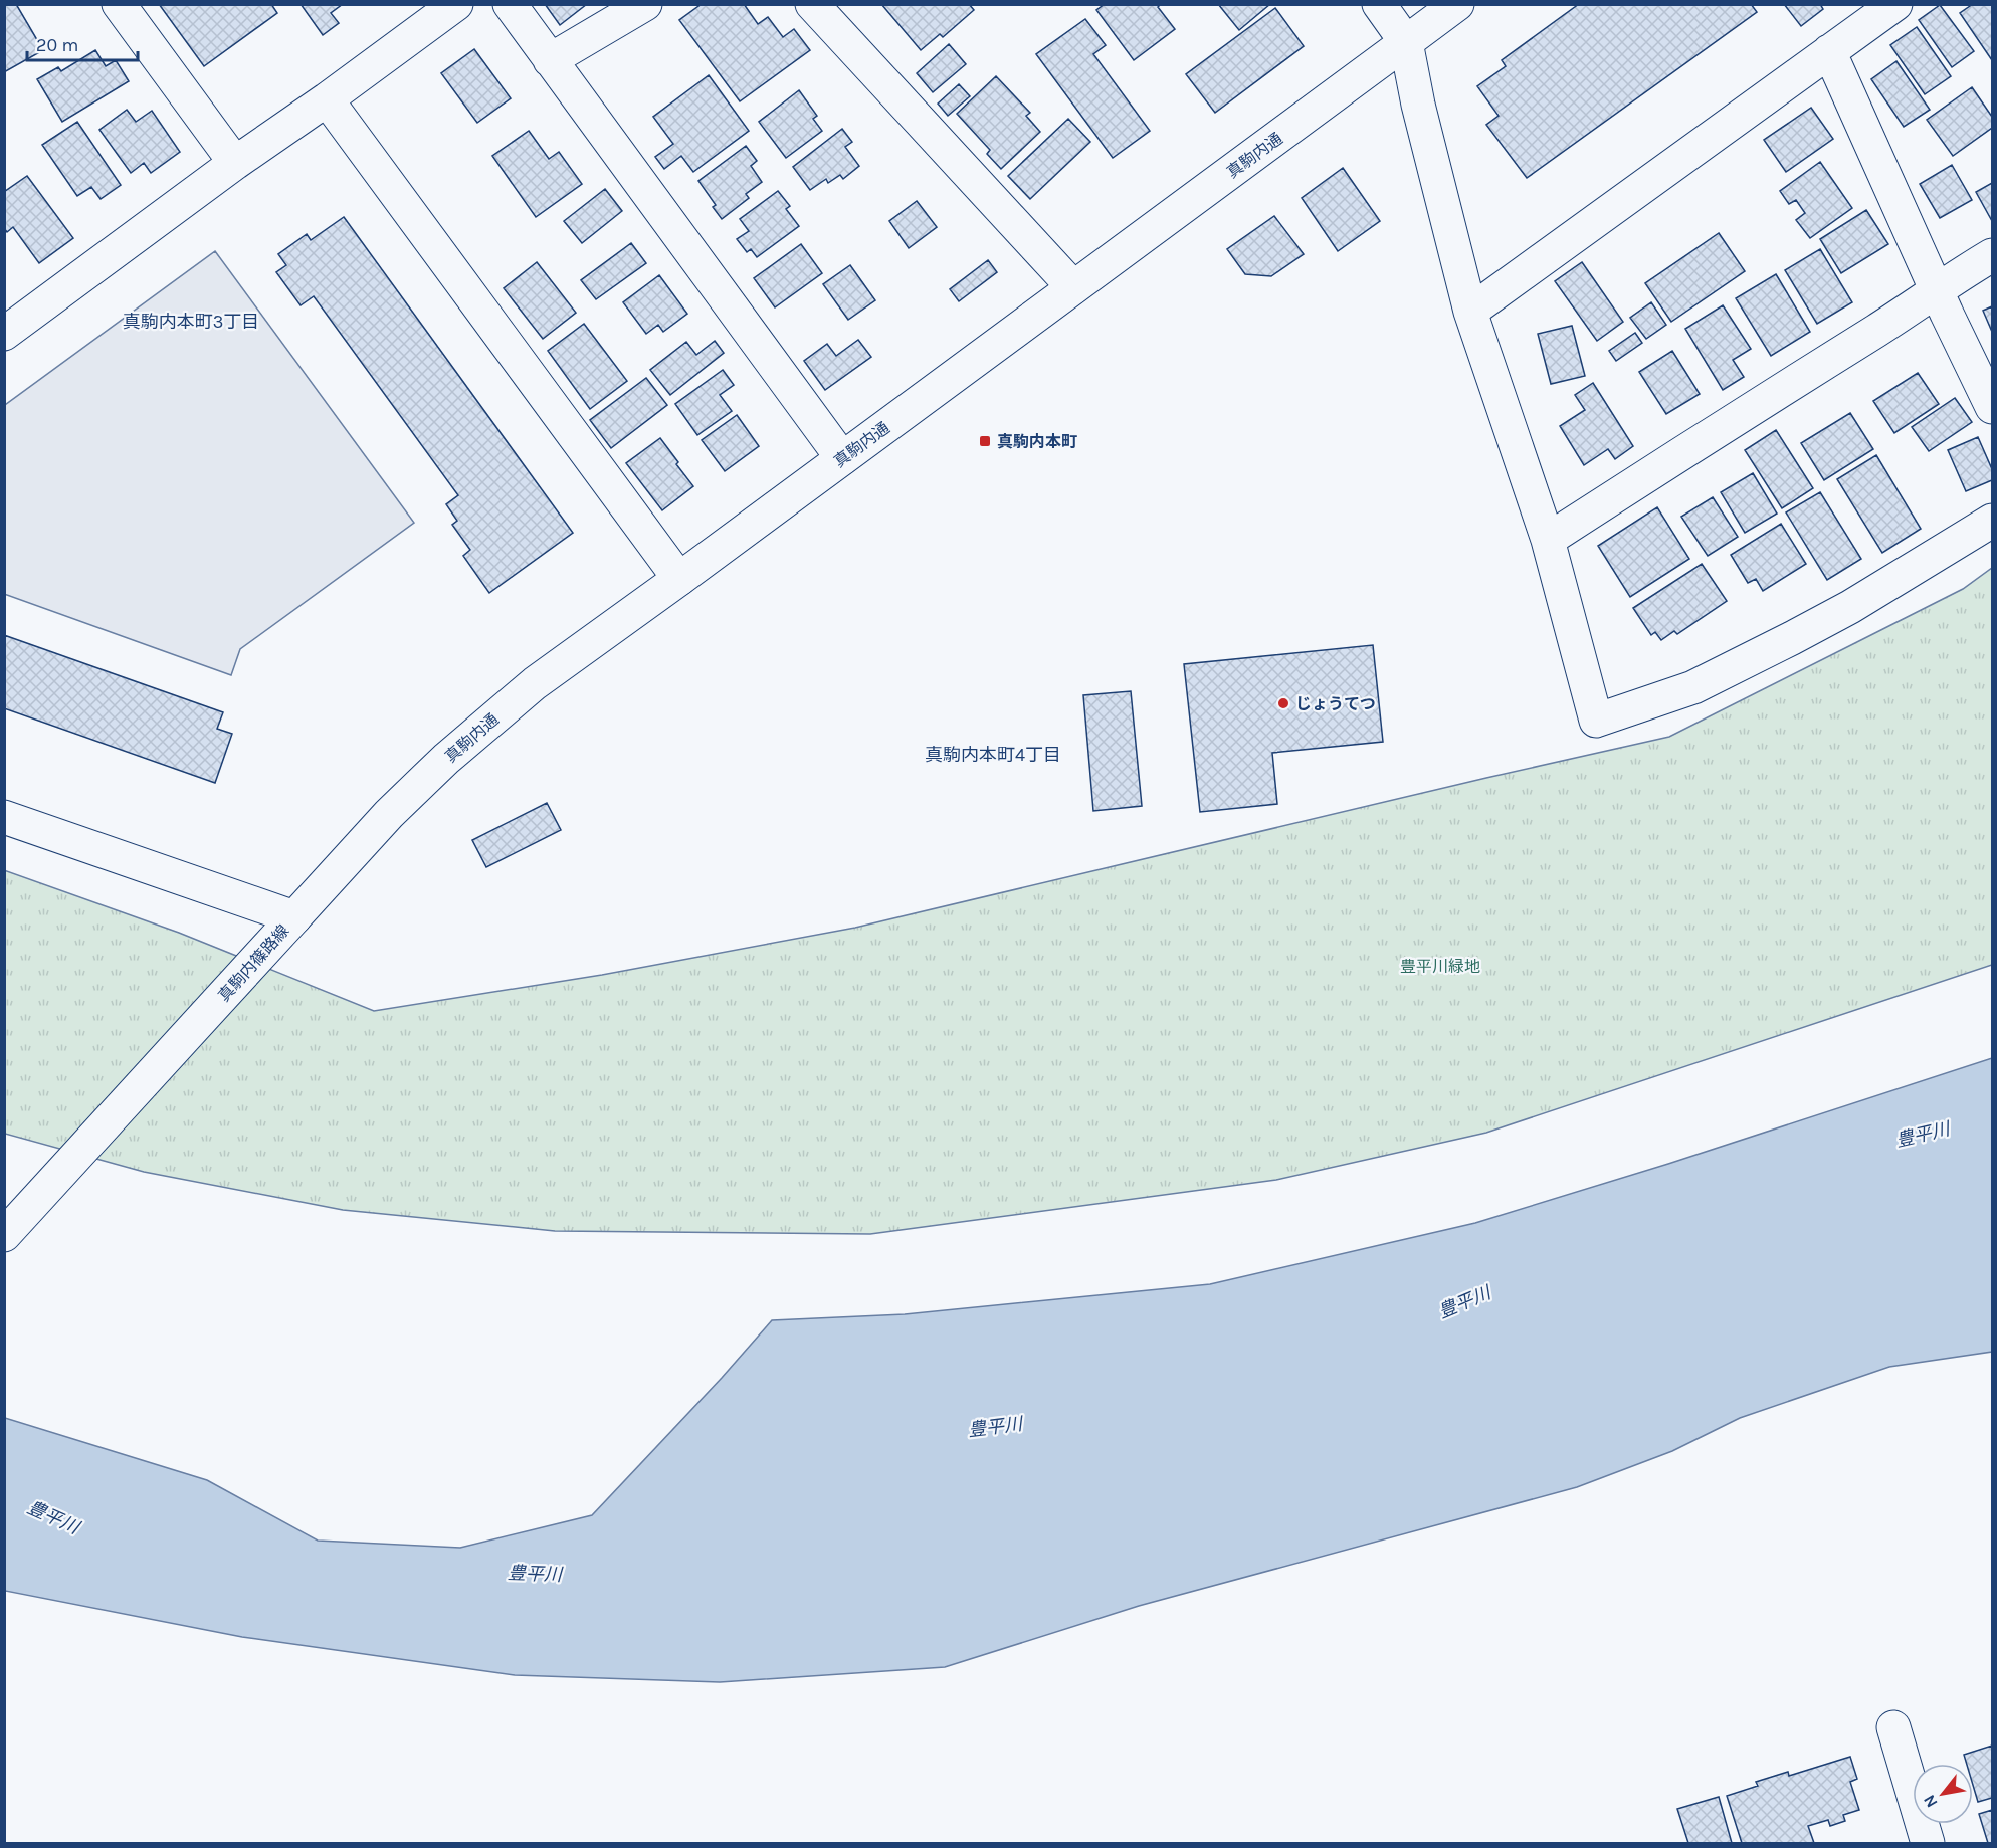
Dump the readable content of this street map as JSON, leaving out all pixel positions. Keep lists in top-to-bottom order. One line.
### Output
{"streets":{"main road":["真駒内通","真駒内篠路線"]},"crossings":[["真駒内通","真駒内篠路線"]],"districts":["真駒内本町3丁目","真駒内本町4丁目"],"water":["豊平川"],"parks":["豊平川緑地"],"places":{"transit":["真駒内本町"],"other":["じょうてつ"]},"scale_bar":"20 m","north":"bottom left"}
